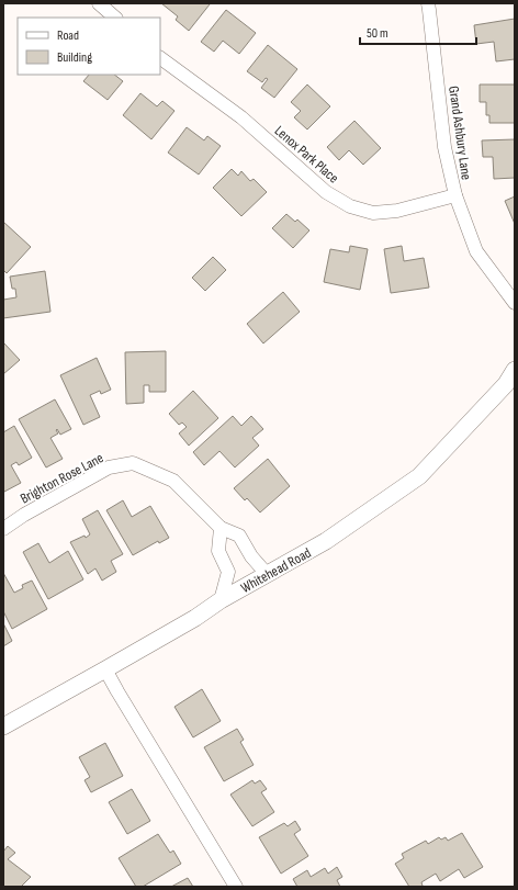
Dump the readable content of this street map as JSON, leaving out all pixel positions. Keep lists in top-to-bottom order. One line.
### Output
{"streets":{"street":["Grand Ashbury Lane","Lenox Park Place","Brighton Rose Lane","Whitehead Road"]},"crossings":[["Grand Ashbury Lane","Lenox Park Place"],["Brighton Rose Lane","Whitehead Road"]],"legend":["Road","Building"],"scale_bar":"50 m"}
